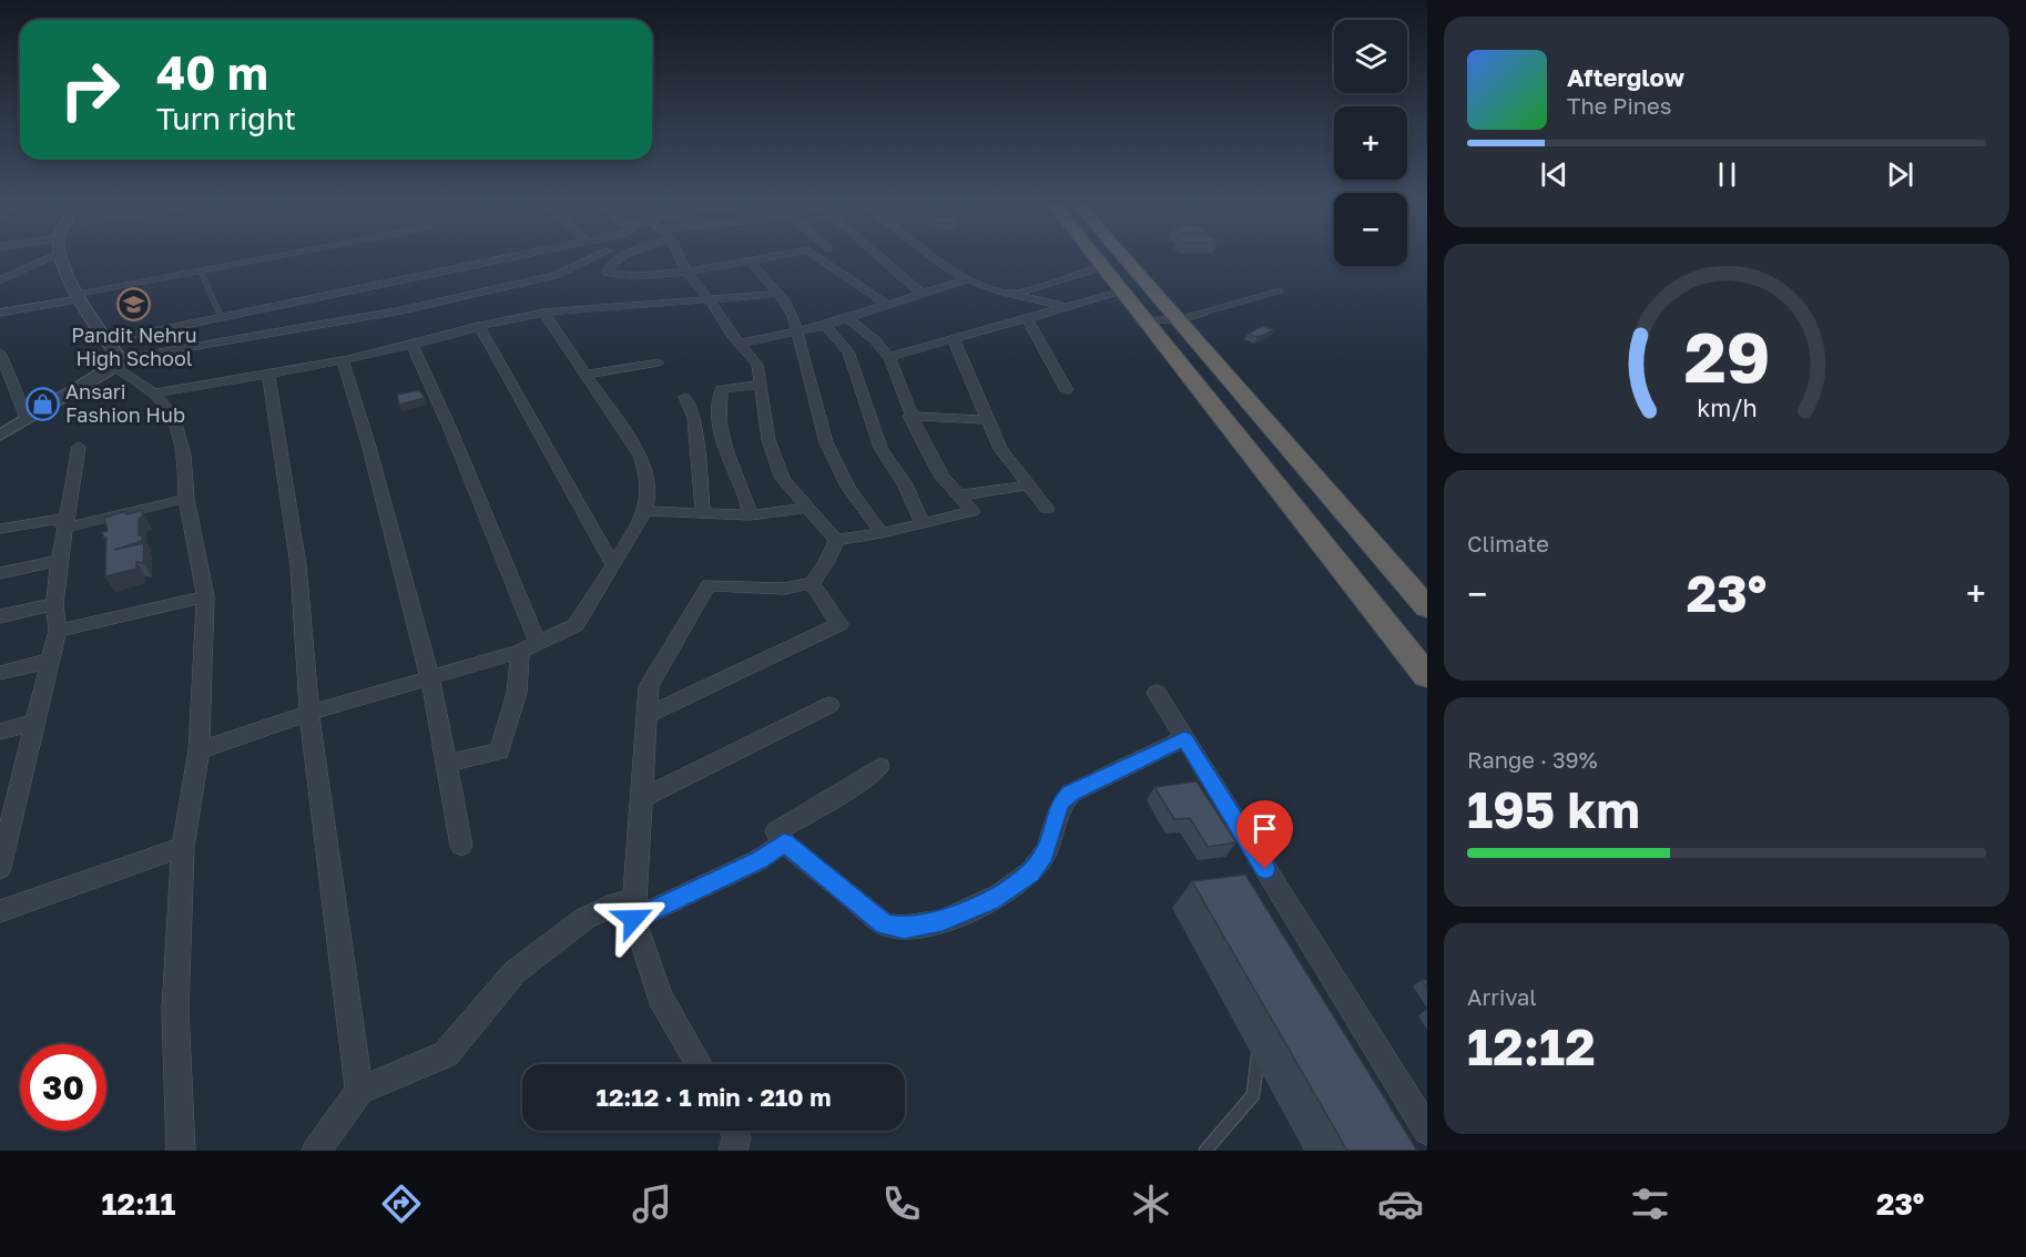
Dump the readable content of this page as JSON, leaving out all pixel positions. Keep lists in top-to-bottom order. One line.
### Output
{"places":{"school or university":["Pandit Nehru High School"],"shop":["Ansari Fashion Hub"]},"page":{"map_buttons":["+","−"],"turn":["40 m","Turn right"],"song":["Afterglow","The Pines"],"tile":["Climate",["Range · 39%","195 km"],["Arrival","12:12"]],"heat":["−","23°","+"],"limit":"30","trip":"12:12 · 1 min · 210 m","tabs":["12:11","23°"],"gauge":["29","km/h"]}}
